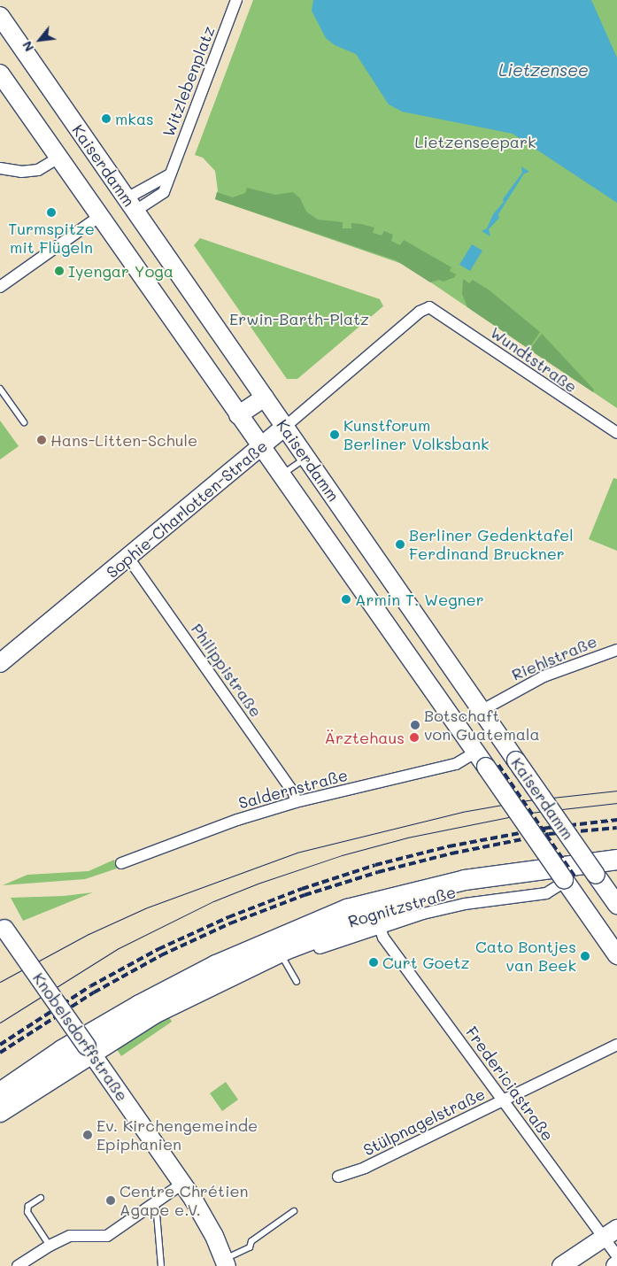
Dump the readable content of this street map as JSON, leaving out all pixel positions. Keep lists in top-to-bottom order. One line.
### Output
{"streets":{"main road":["Kaiserdamm","Sophie-Charlotten-Straße","Knobelsdorffstraße"],"street":["Witzlebenplatz","Wundtstraße","Riehlstraße","Philippistraße","Saldernstraße","Rognitzstraße","Fredericiastraße","Stülpnagelstraße"]},"crossings":[["Witzlebenplatz","Kaiserdamm"],["Kaiserdamm","Sophie-Charlotten-Straße"],["Kaiserdamm","Riehlstraße"],["Kaiserdamm","Saldernstraße"],["Kaiserdamm","Rognitzstraße"],["Wundtstraße","Sophie-Charlotten-Straße"],["Sophie-Charlotten-Straße","Philippistraße"],["Philippistraße","Saldernstraße"],["Rognitzstraße","Fredericiastraße"],["Fredericiastraße","Stülpnagelstraße"]],"water":["Lietzensee"],"parks":["Lietzenseepark","Erwin-Barth-Platz"],"places":["mkas","Turmspitze mit Flügeln","Iyengar Yoga","Kunstforum Berliner Volksbank","Hans-Litten-Schule","Berliner Gedenktafel Ferdinand Bruckner","Armin T. Wegner","Botschaft von Guatemala","Ärztehaus","Cato Bontjes van Beek","Curt Goetz","Ev. Kirchengemeinde Epiphanien","Centre Chrétien Agape e.V."],"north":"bottom left"}
